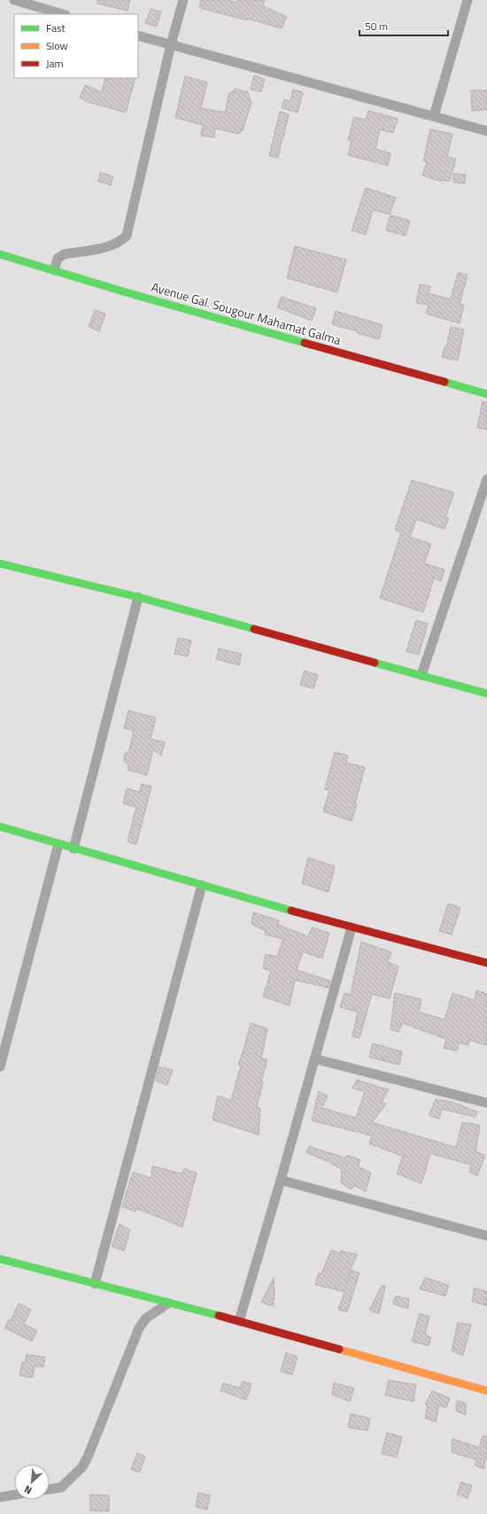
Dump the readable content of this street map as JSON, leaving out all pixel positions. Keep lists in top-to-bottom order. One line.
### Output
{"streets":{"street":["Avenue Gal. Sougour Mahamat Galma"]},"legend":["Fast","Slow","Jam"],"scale_bar":"50 m","north":"bottom left"}
